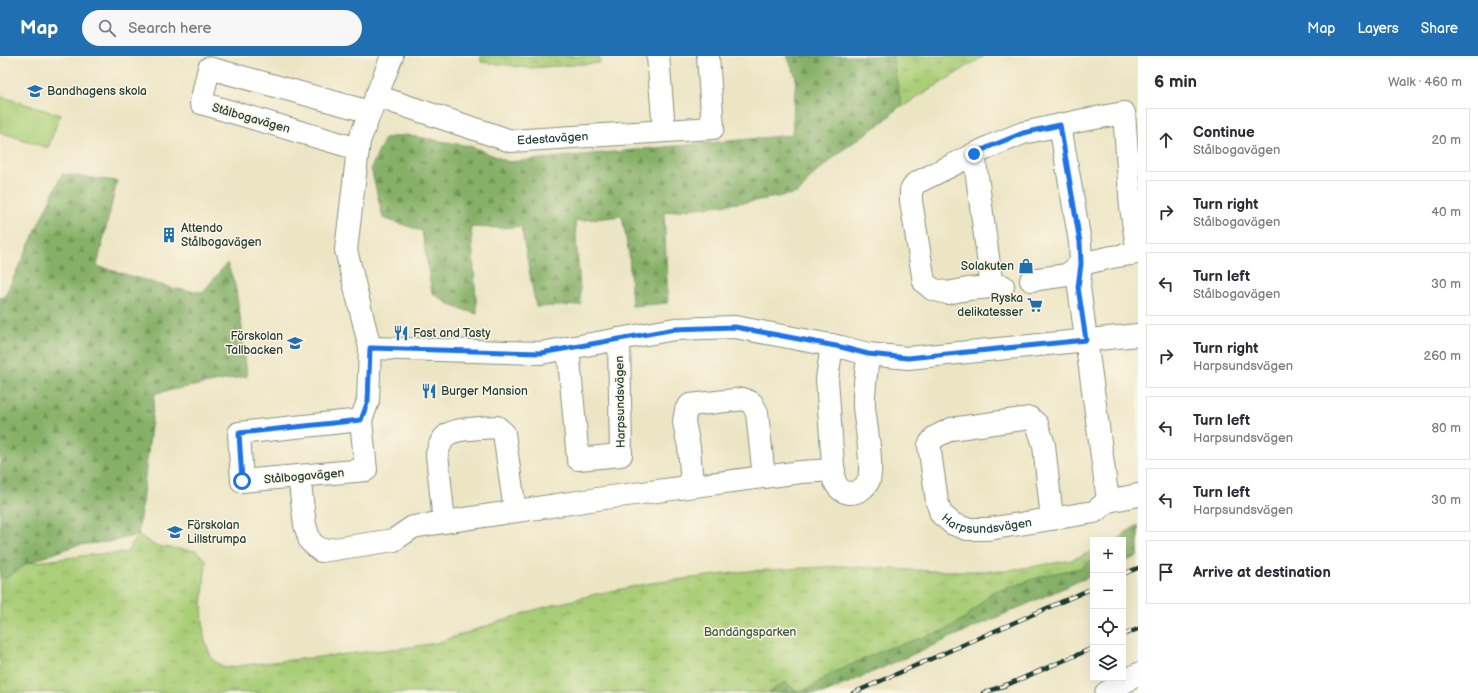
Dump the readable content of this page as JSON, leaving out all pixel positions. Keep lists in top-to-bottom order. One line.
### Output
{"streets":{"street":["Stålbogavägen","Edestavägen","Harpsundsvägen"]},"crossings":[["Stålbogavägen","Edestavägen"],["Stålbogavägen","Harpsundsvägen"]],"parks":["Bandängsparken"],"places":{"school or university":["Bandhagens skola","Förskolan Tallbacken","Förskolan Lillstrumpa"],"building":["Attendo Stålbogavägen"],"shop":["Solakuten"],"supermarket":["Ryska delikatesser"],"restaurant":["Fast and Tasty","Burger Mansion"]},"page":{"header":"Map","search":"Search here","nav":["Map","Layers","Share"],"heading":["6 min","Walk · 460 m"],"list":[["Continue","Stålbogavägen","20 m"],["Turn right","Stålbogavägen","40 m"],["Turn left","Stålbogavägen","30 m"],["Turn right","Harpsundsvägen","260 m"],["Turn left","Harpsundsvägen","80 m"],["Turn left","Harpsundsvägen","30 m"],"Arrive at destination"],"map_buttons":["+","−"]}}
